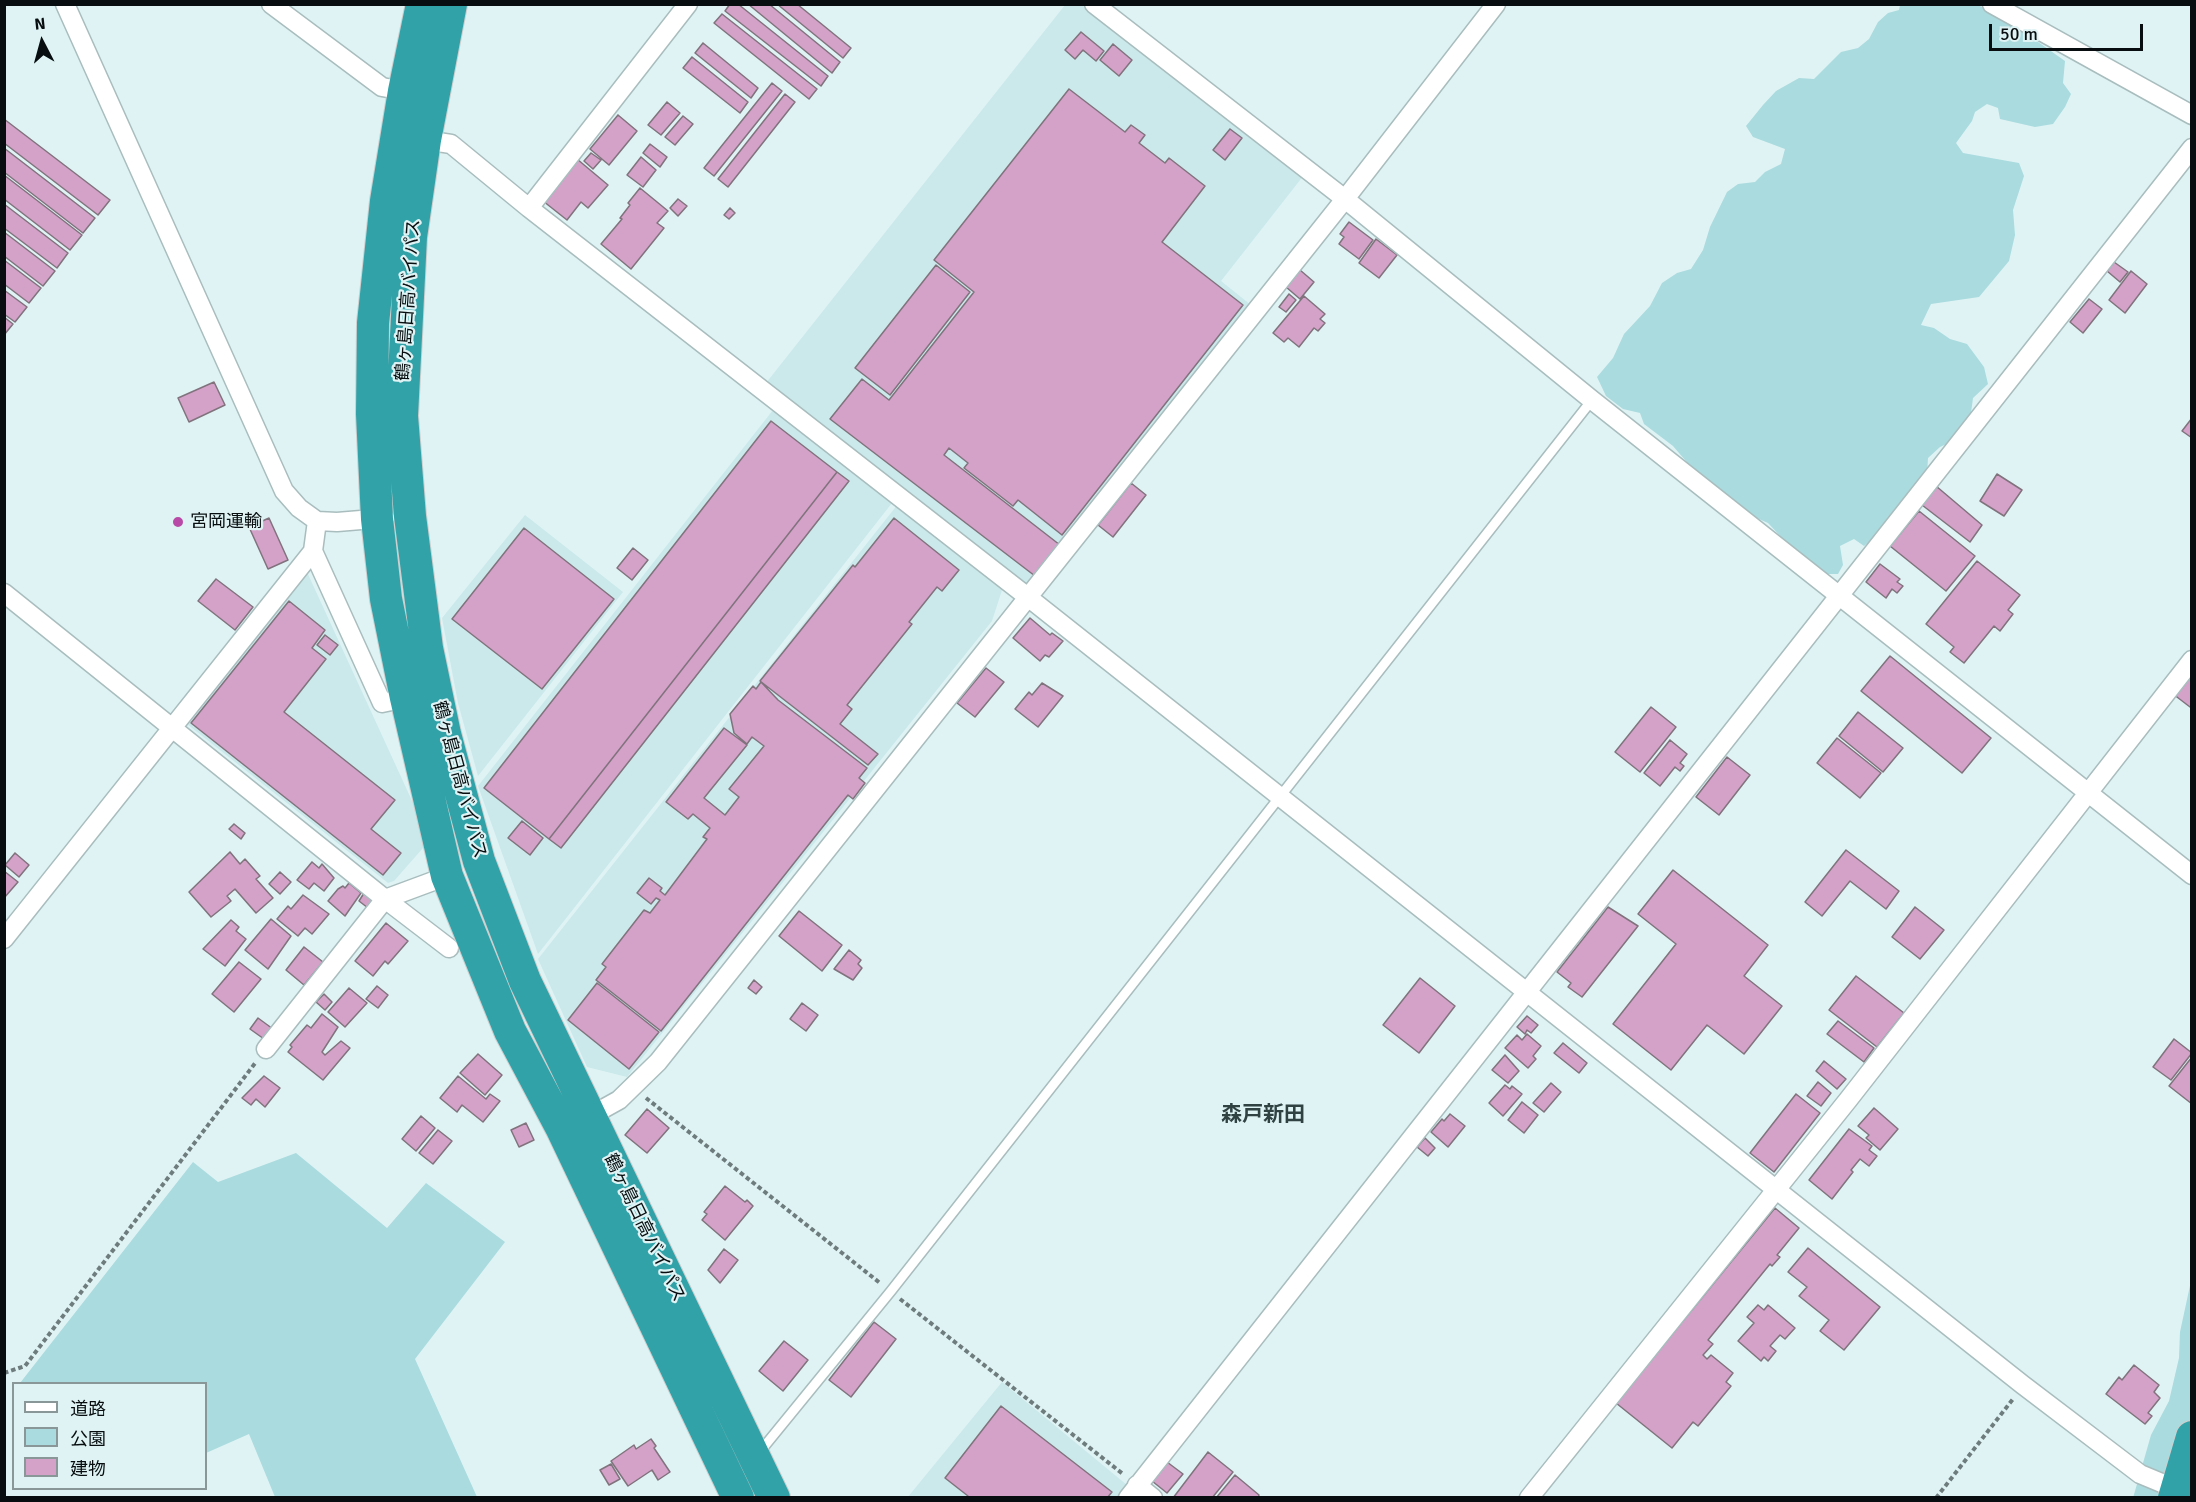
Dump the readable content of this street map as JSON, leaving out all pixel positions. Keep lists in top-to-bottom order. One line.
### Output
{"streets":{"highway":["鶴ヶ島日高バイパス"]},"districts":["森戸新田"],"places":["宮岡運輸"],"legend":["道路","公園","建物"],"scale_bar":"50 m","north":"top"}
